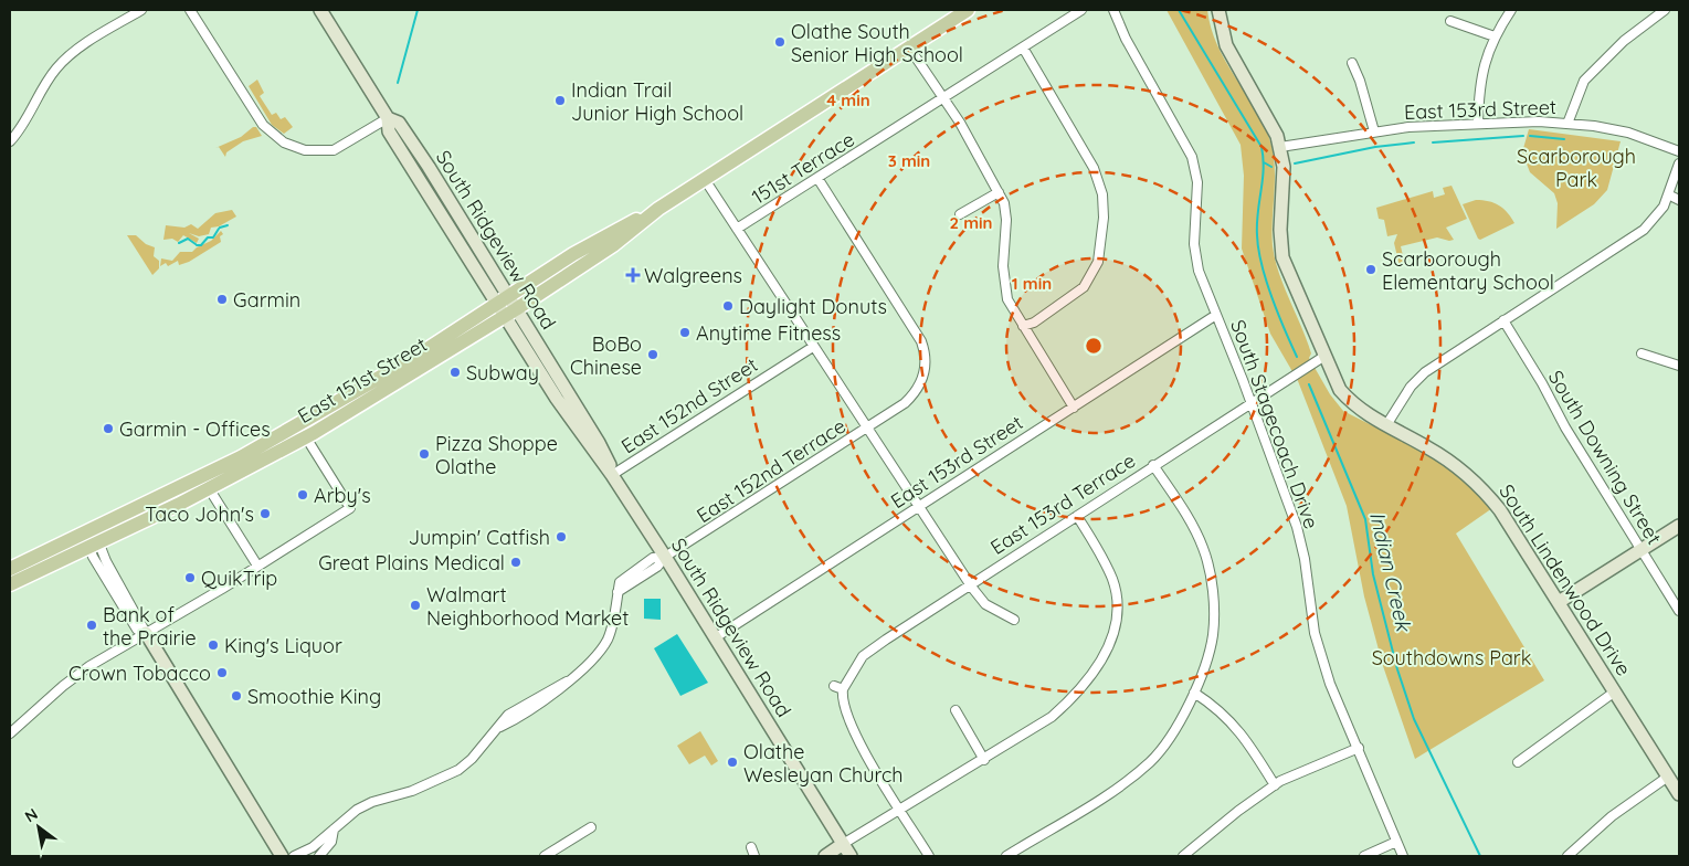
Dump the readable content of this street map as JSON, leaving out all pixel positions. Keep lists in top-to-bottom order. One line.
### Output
{"streets":{"main road":["East 151st Street"],"street":["East 153rd Street","151st Terrace","South Ridgeview Road","East 152nd Street","South Stagecoach Drive","South Downing Street","East 152nd Terrace","East 153rd Terrace","South Lindenwood Drive"]},"crossings":[["East 153rd Street","South Ridgeview Road"],["East 153rd Street","South Stagecoach Drive"],["East 153rd Street","South Lindenwood Drive"],["151st Terrace","East 152nd Terrace"],["South Ridgeview Road","East 151st Street"],["South Ridgeview Road","East 152nd Street"],["South Ridgeview Road","East 152nd Terrace"],["South Stagecoach Drive","East 153rd Terrace"],["East 153rd Terrace","South Lindenwood Drive"]],"water":["Indian Creek"],"parks":["Scarborough Park","Southdowns Park"],"places":{"other":["Olathe South Senior High School","Indian Trail Junior High School","Scarborough Elementary School","Garmin","Daylight Donuts","Anytime Fitness","BoBo Chinese","Subway","Garmin - Offices","Pizza Shoppe Olathe","Arby's","Taco John's","Jumpin' Catfish","Great Plains Medical","QuikTrip","Walmart Neighborhood Market","Bank of the Prairie","King's Liquor","Crown Tobacco","Smoothie King","Olathe Wesleyan Church"],"health":["Walgreens"]},"north":"top left","rings":["4 min","3 min","2 min","1 min"]}
